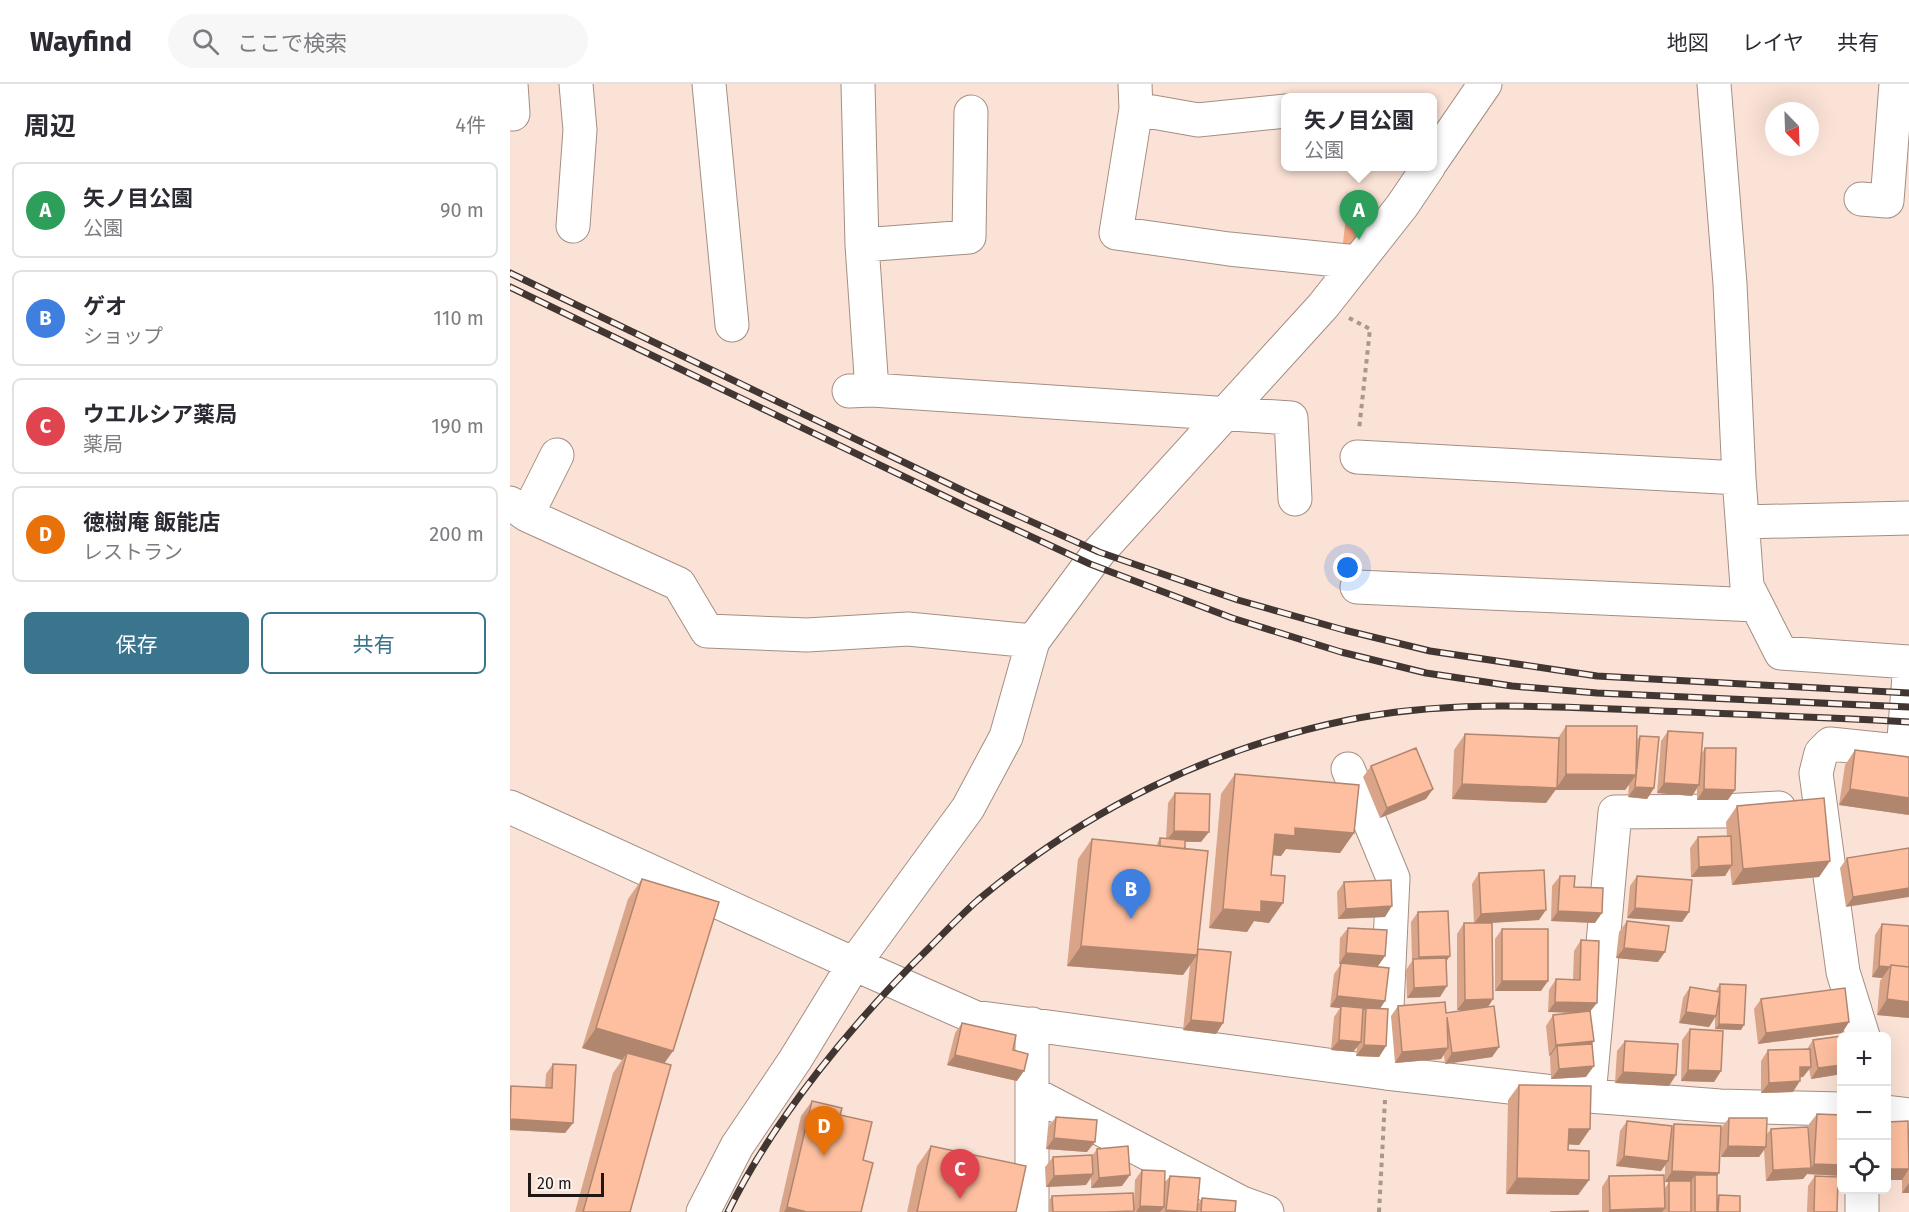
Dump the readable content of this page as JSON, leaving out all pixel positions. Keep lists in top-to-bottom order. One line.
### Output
{"scale_bar":"20 m","north":"bottom right","page":{"header":"Wayfind","search":"ここで検索","nav":["地図","レイヤ","共有"],"heading":["周辺","4件"],"popup":["矢ノ目公園","公園"],"list":[{"mark":"A","name":"矢ノ目公園","note":"公園","value":"90 m"},{"mark":"B","name":"ゲオ","note":"ショップ","value":"110 m"},{"mark":"C","name":"ウエルシア薬局","note":"薬局","value":"190 m"},{"mark":"D","name":"徳樹庵 飯能店","note":"レストラン","value":"200 m"}],"pins":["A","B","D","C"],"buttons":["保存","共有"],"map_buttons":["+","−"],"scale":"20 m"}}
